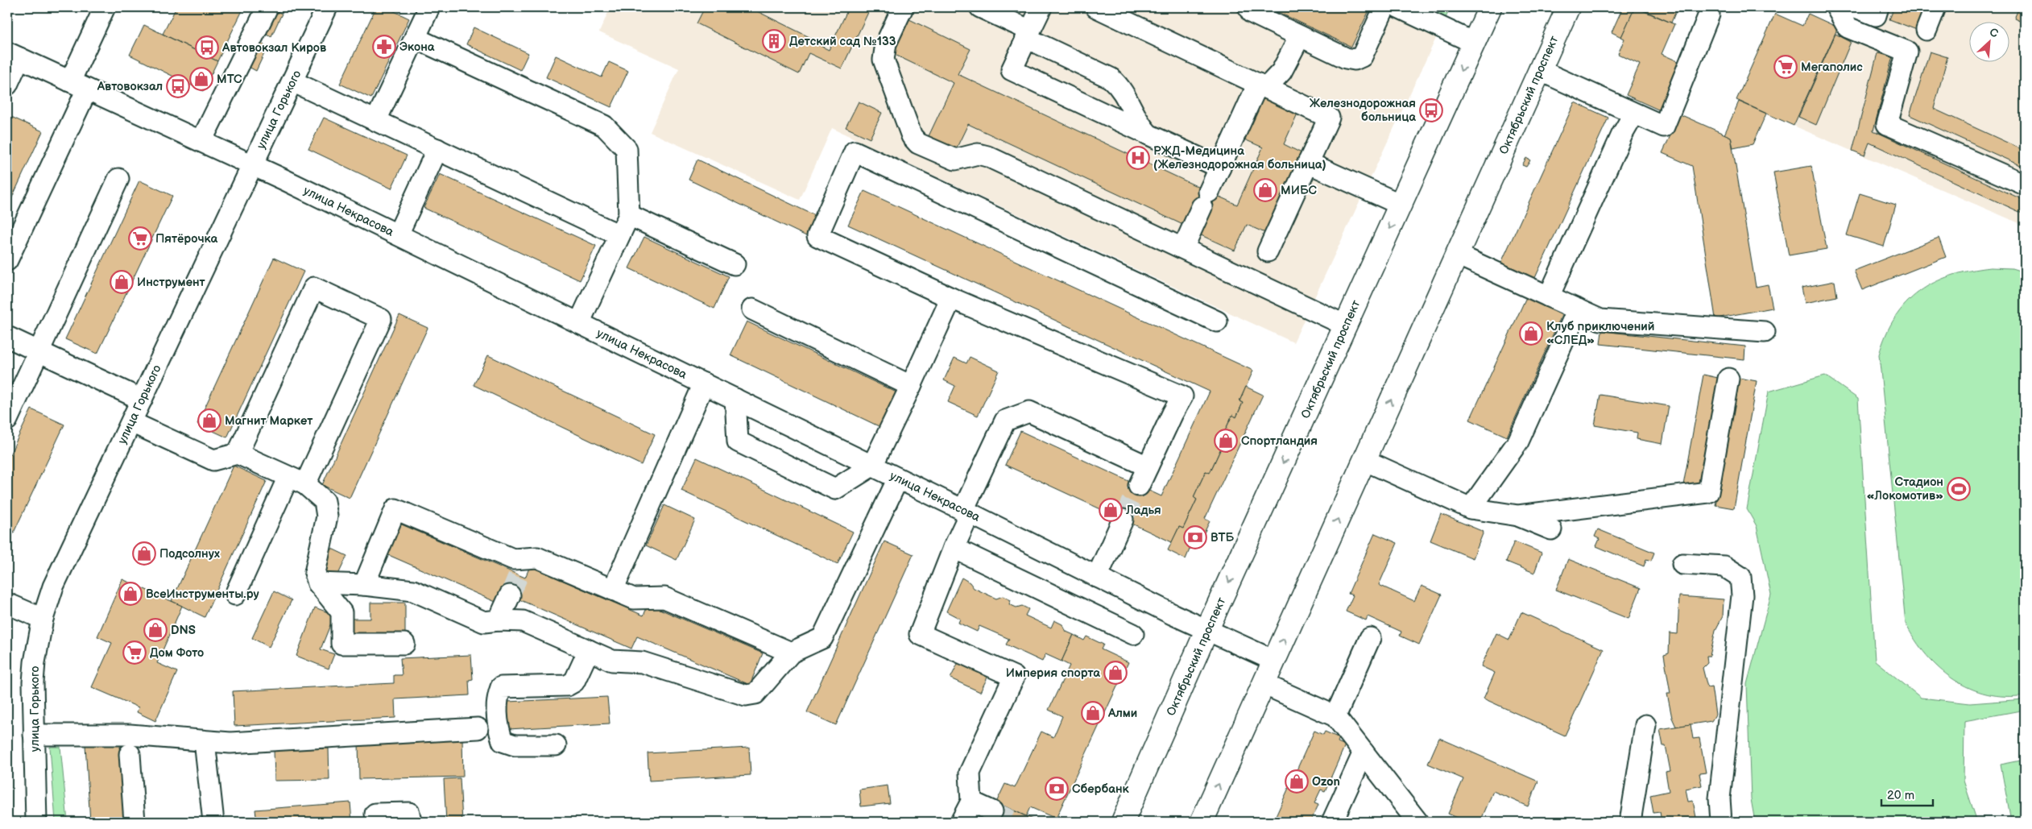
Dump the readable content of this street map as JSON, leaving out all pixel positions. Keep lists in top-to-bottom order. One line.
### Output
{"streets":{"main road":["Октябрьский проспект"],"street":["улица Горького","улица Некрасова"]},"crossings":[["Октябрьский проспект","улица Некрасова"],["улица Горького","улица Некрасова"]],"places":{"building":["Детский сад №133"],"pharmacy":["Экона"],"bus stop":["Автовокзал Киров","Автовокзал","Железнодорожная больница"],"supermarket":["Мегаполис","Пятёрочка","Дом Фото"],"shop":["МТС","МИБС","Инструмент","Клуб приключений «СЛЕД»","Магнит Маркет","Спортландия","Ладья","Подсолнух","ВсеИнструменты.ру","DNS","Империя спорта","Алми","Ozon"],"hospital":["РЖД-Медицина (Железнодорожная больница)"],"sports":["Cтадион «Локомотив»"],"bank":["ВТБ","Сбербанк"]},"scale_bar":"20 m","north":"top right"}
